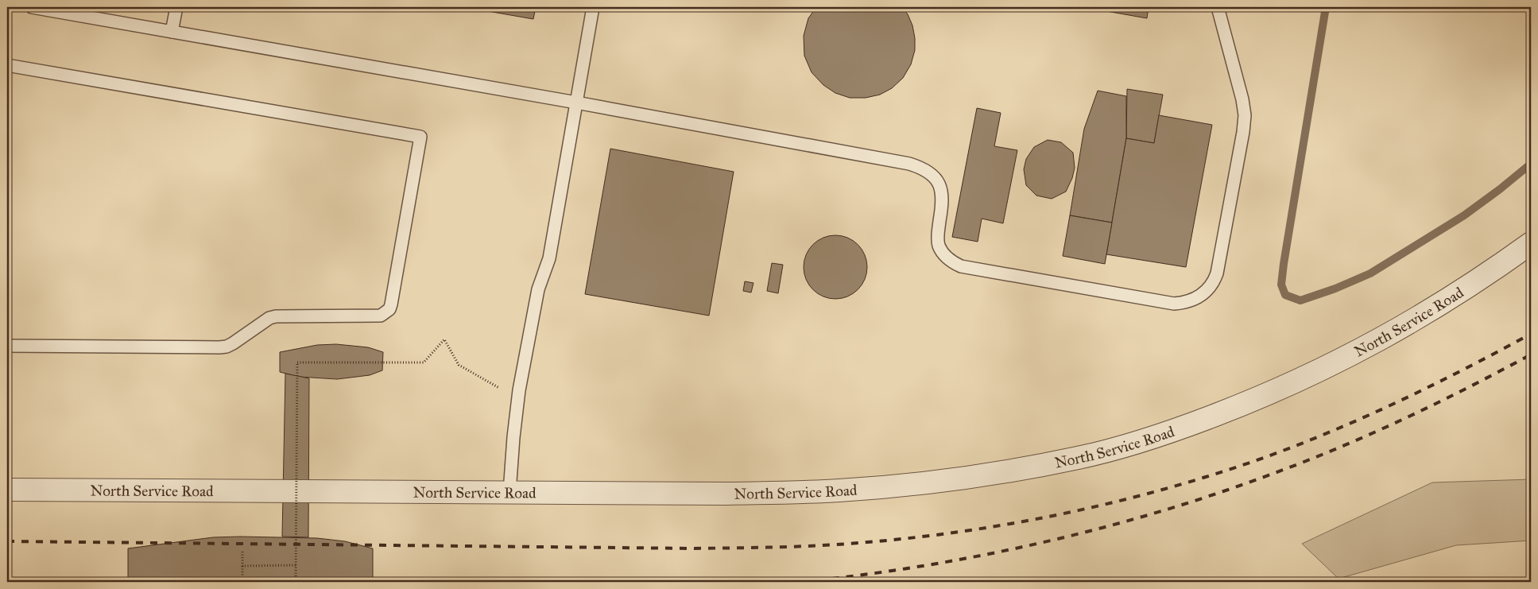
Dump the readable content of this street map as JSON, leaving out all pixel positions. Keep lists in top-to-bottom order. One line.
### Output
{"streets":{"street":["North Service Road"]}}
